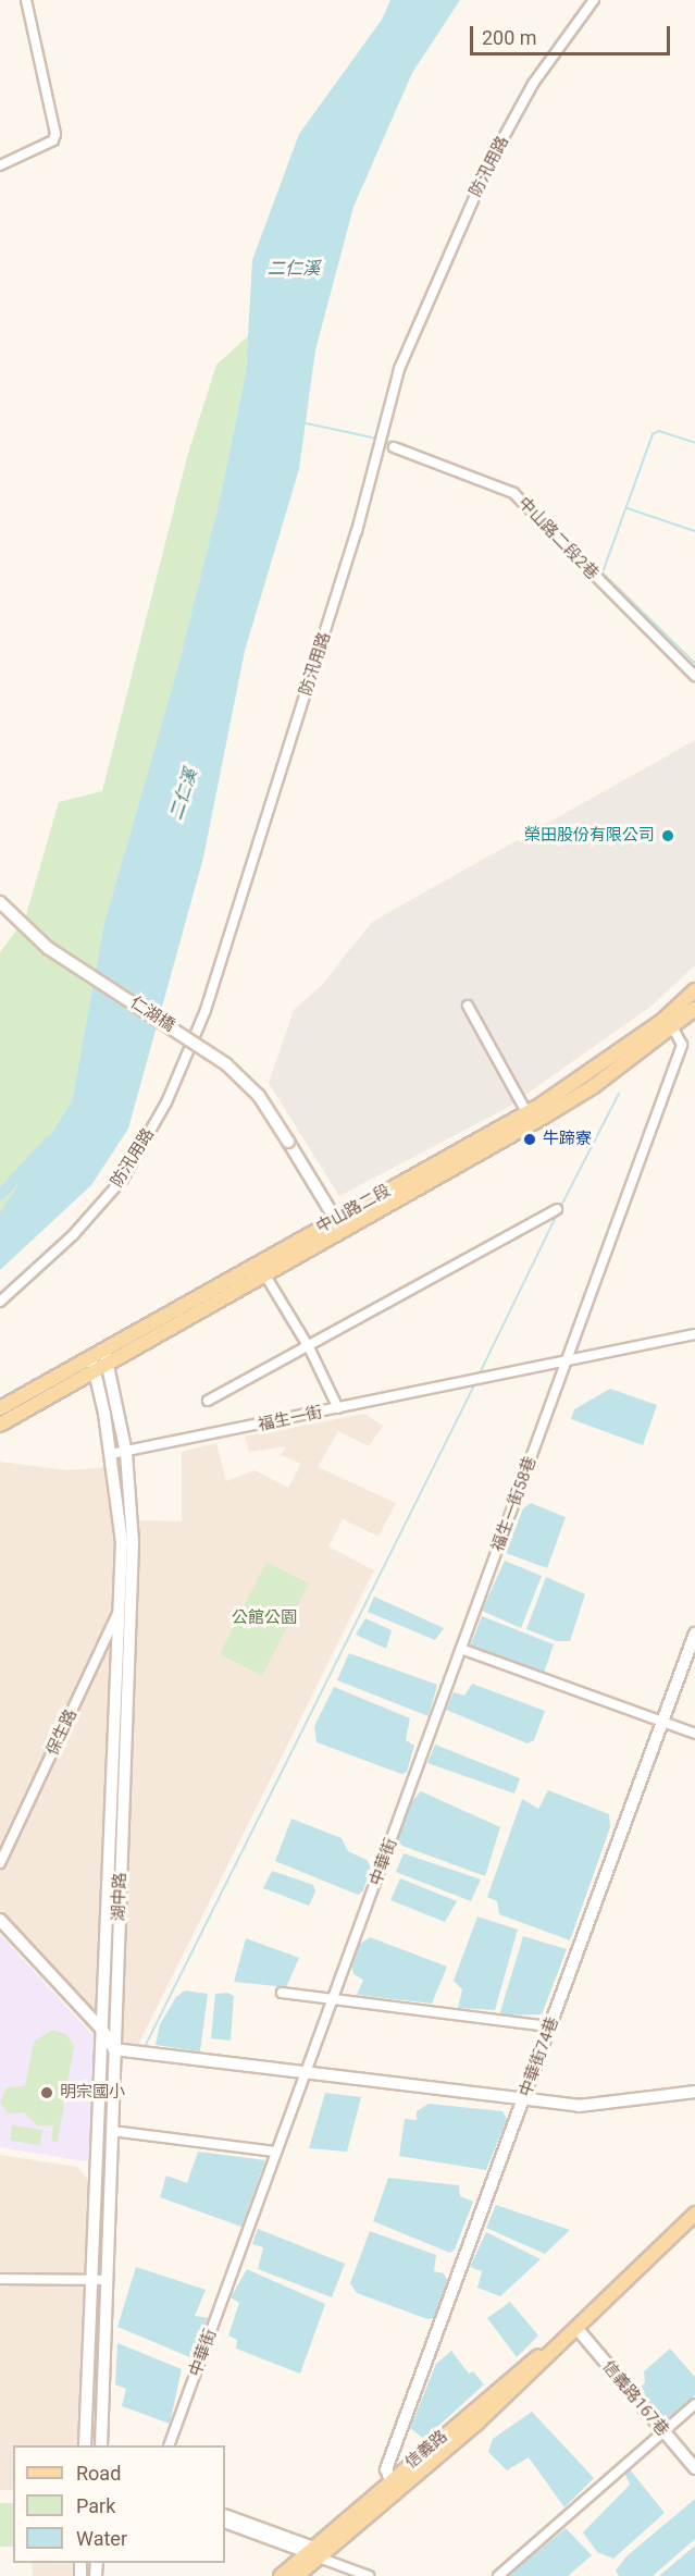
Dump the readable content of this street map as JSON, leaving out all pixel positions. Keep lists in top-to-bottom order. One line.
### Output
{"streets":{"main road":["中山路二段","信義路"],"street":["防汛用路","中山路二段2巷","仁湖橋","福生一街","福生一街58巷","保生路","中華街","湖中路","中華街74巷","信義路167巷"]},"crossings":[["仁湖橋","中山路二段"],["中山路二段","福生一街58巷"],["中山路二段","湖中路"],["福生一街","福生一街58巷"],["福生一街","湖中路"],["福生一街58巷","中華街"],["保生路","湖中路"],["中華街74巷","信義路"],["信義路167巷","信義路"]],"water":["二仁溪"],"parks":["公館公園"],"places":["榮田股份有限公司","牛蹄寮","明宗國小"],"legend":["Road","Park","Water"],"scale_bar":"200 m"}
